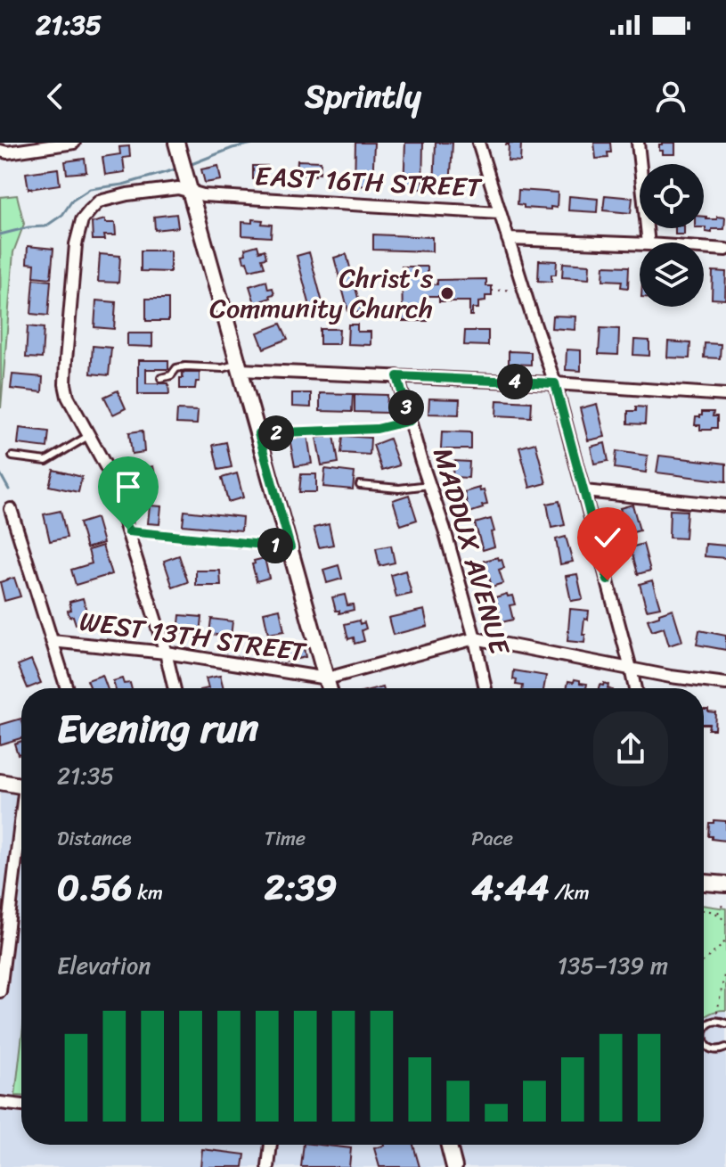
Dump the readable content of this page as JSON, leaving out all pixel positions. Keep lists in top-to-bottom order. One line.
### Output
{"streets":{"street":["EAST 16TH STREET","MADDUX AVENUE","WEST 13TH STREET"]},"crossings":[["EAST 16TH STREET","WEST 13TH STREET"]],"places":["Christ's Community Church"],"page":{"status":"21:35","header":"Sprintly","pins":["4","3","2","1"],"heading":["Evening run","21:35"],"stats":[["Distance","0.56 km"],["Time","2:39"],["Pace","4:44 /km"]],"chart":["Elevation","135–139 m"]}}
